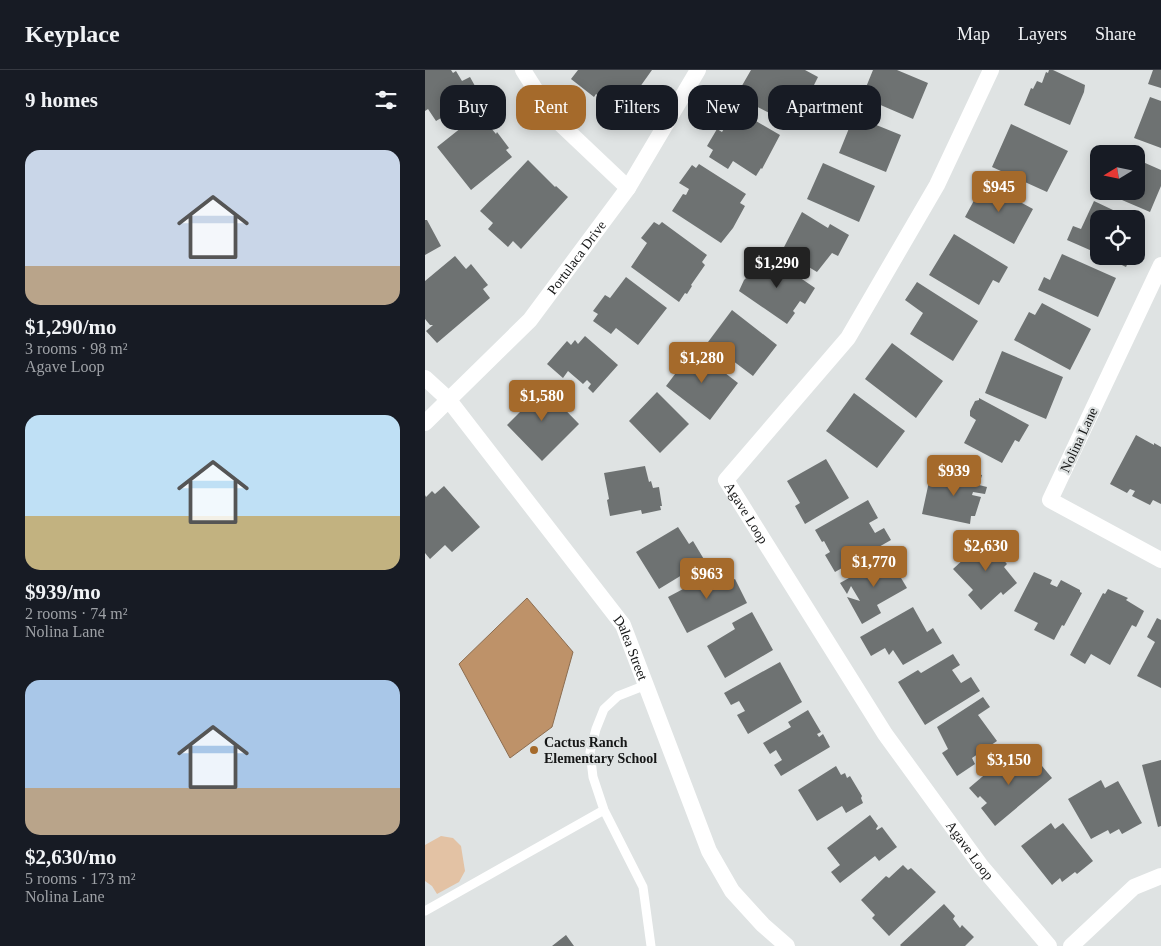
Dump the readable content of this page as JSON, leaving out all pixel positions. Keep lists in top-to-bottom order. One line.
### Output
{"streets":{"street":["Portulaca Drive","Nolina Lane","Agave Loop","Dalea Street"]},"crossings":[["Portulaca Drive","Dalea Street"]],"places":["Cactus Ranch Elementary School"],"north":"left","page":{"header":"Keyplace","nav":["Map","Layers","Share"],"heading":"9 homes","chip":["Buy","Rent","Filters","New","Apartment"],"list":[{"name":"$1,290/mo","note":"3 rooms · 98 m² · Agave Loop"},{"name":"$939/mo","note":"2 rooms · 74 m² · Nolina Lane"},{"name":"$2,630/mo","note":"5 rooms · 173 m² · Nolina Lane"}],"price":["$945","$1,290","$1,280","$1,580","$939","$2,630","$1,770","$963","$3,150"]}}
